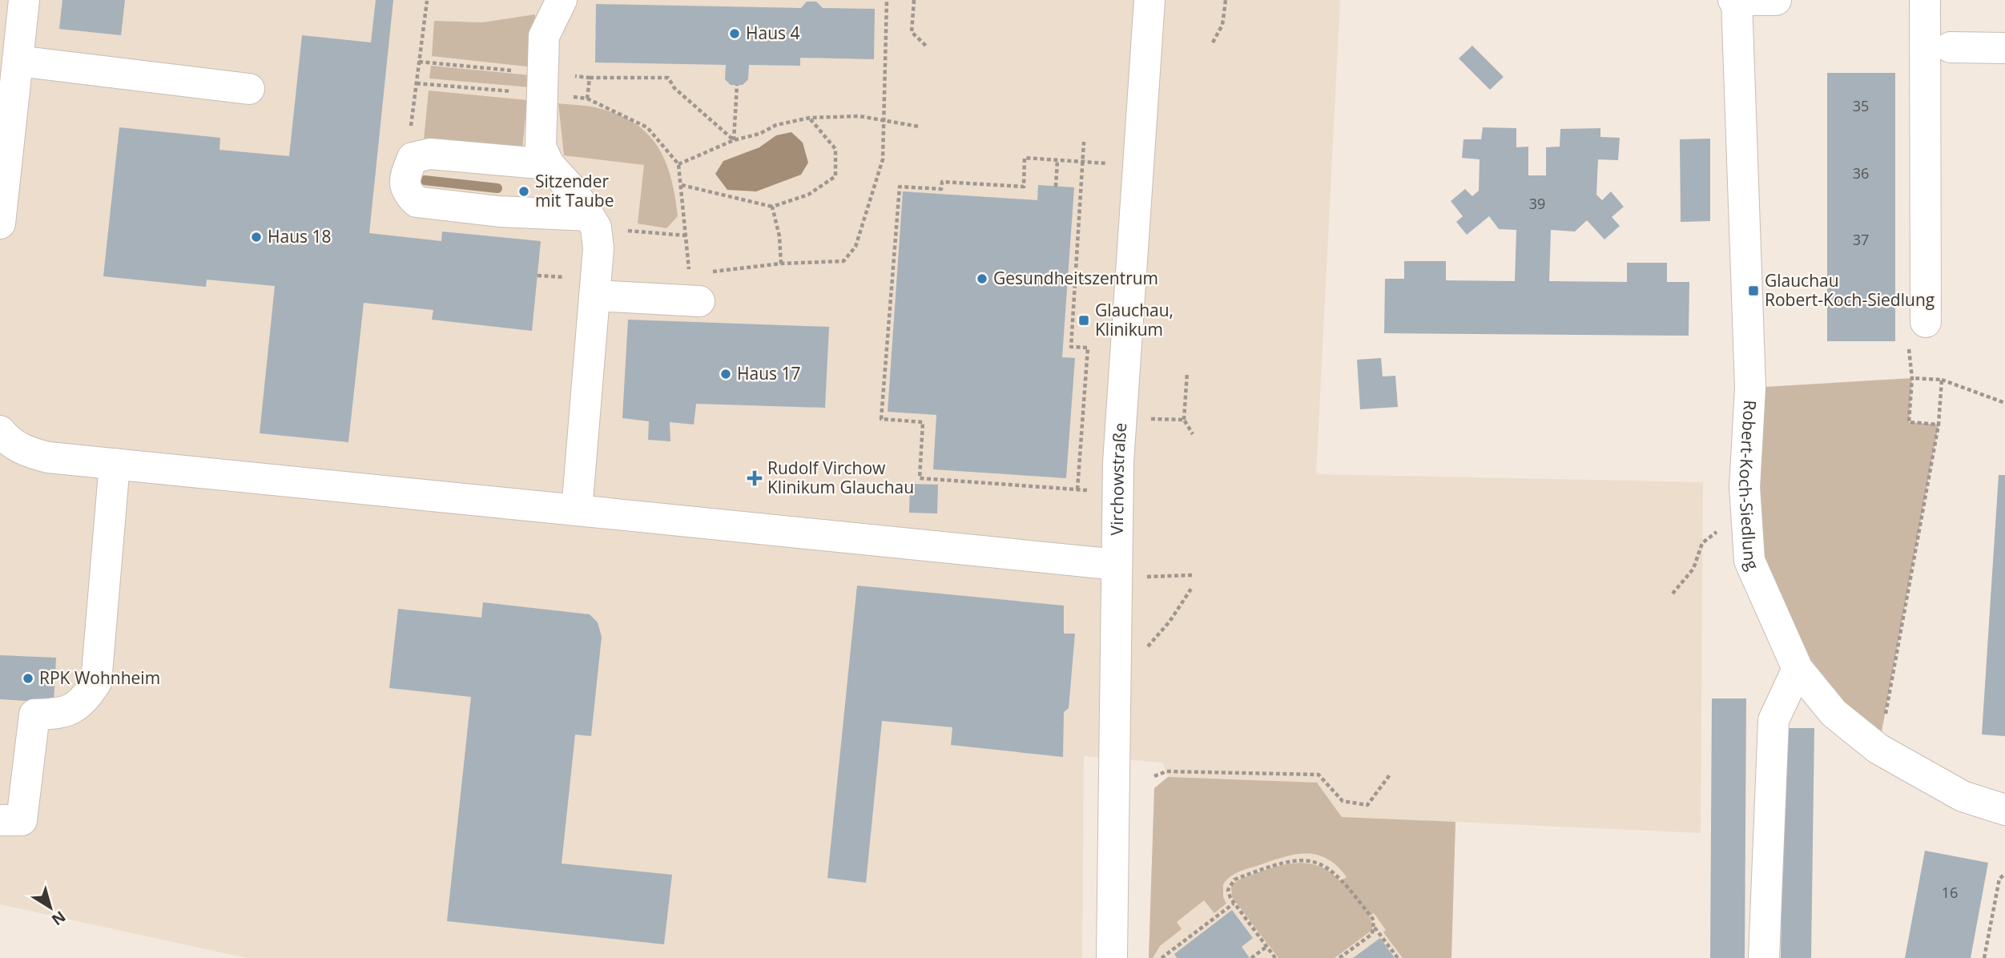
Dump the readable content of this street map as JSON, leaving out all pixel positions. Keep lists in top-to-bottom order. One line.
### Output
{"streets":{"street":["Virchowstraße","Robert-Koch-Siedlung"]},"places":{"other":["Haus 4","Sitzender mit Taube","Haus 18","Gesundheitszentrum","Haus 17","RPK Wohnheim"],"transit":["Glauchau Robert-Koch-Siedlung","Glauchau, Klinikum"],"health":["Rudolf Virchow Klinikum Glauchau"]},"house_numbers":["35","36","39","37","16"],"north":"bottom right"}
